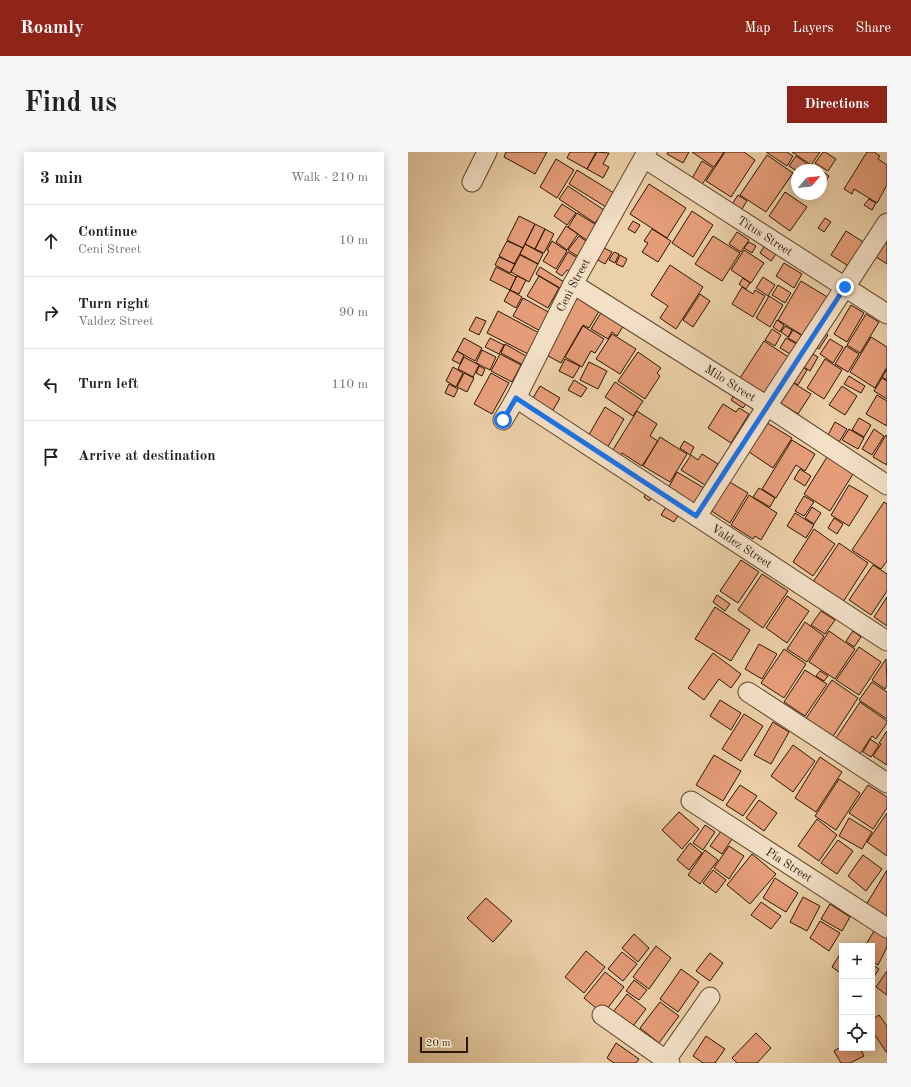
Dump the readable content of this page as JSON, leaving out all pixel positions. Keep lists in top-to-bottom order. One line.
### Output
{"streets":{"street":["Titus Street","Ceni Street","Milo Street","Valdez Street","Pia Street"]},"crossings":[["Titus Street","Ceni Street"],["Ceni Street","Milo Street"],["Ceni Street","Valdez Street"]],"scale_bar":"20 m","north":"top right","page":{"header":"Roamly","nav":["Map","Layers","Share"],"buttons":"Directions","title":"Find us","heading":["3 min","Walk · 210 m"],"list":[["Continue","Ceni Street","10 m"],["Turn right","Valdez Street","90 m"],["Turn left","110 m"],"Arrive at destination"],"map_buttons":["+","−"],"scale":"20 m"}}
